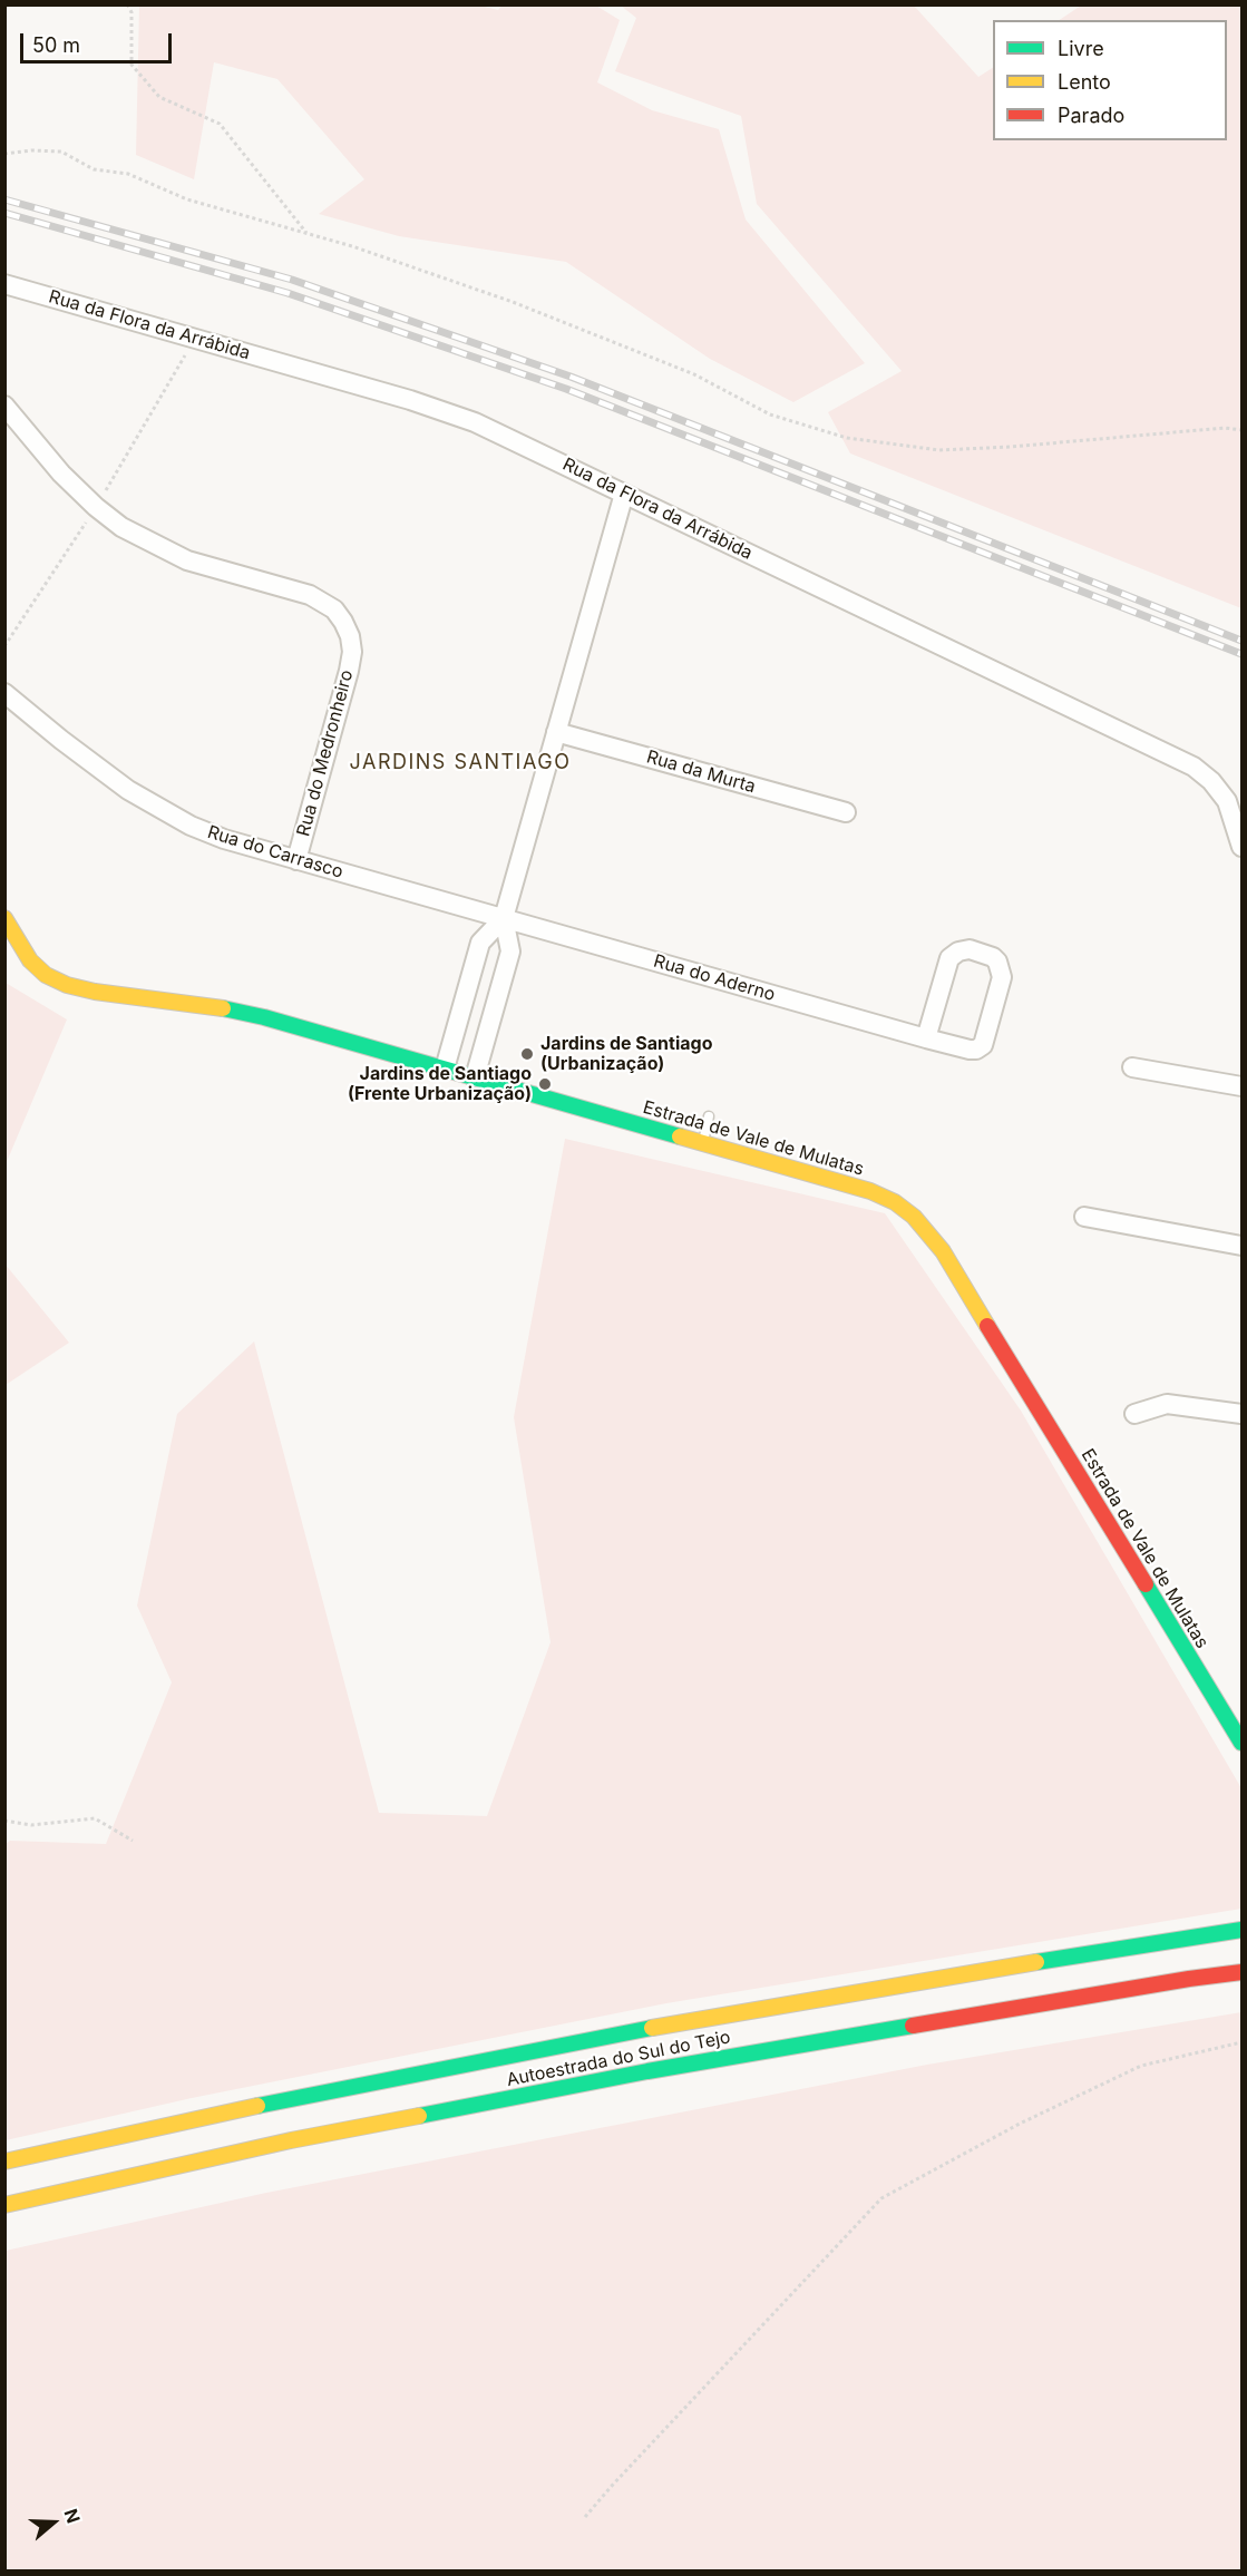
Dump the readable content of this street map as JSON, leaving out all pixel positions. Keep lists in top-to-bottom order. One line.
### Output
{"streets":{"main road":["Estrada de Vale de Mulatas","Autoestrada do Sul do Tejo"],"street":["Rua da Flora da Arrábida","Rua do Medronheiro","Rua da Murta","Rua do Carrasco","Rua do Aderno"]},"crossings":[["Rua do Medronheiro","Rua do Carrasco"],["Rua do Carrasco","Rua do Aderno"]],"districts":["JARDINS SANTIAGO"],"places":["Jardins de Santiago (Urbanização)","Jardins de Santiago (Frente Urbanização)"],"legend":["Livre","Lento","Parado"],"scale_bar":"50 m","north":"right"}
